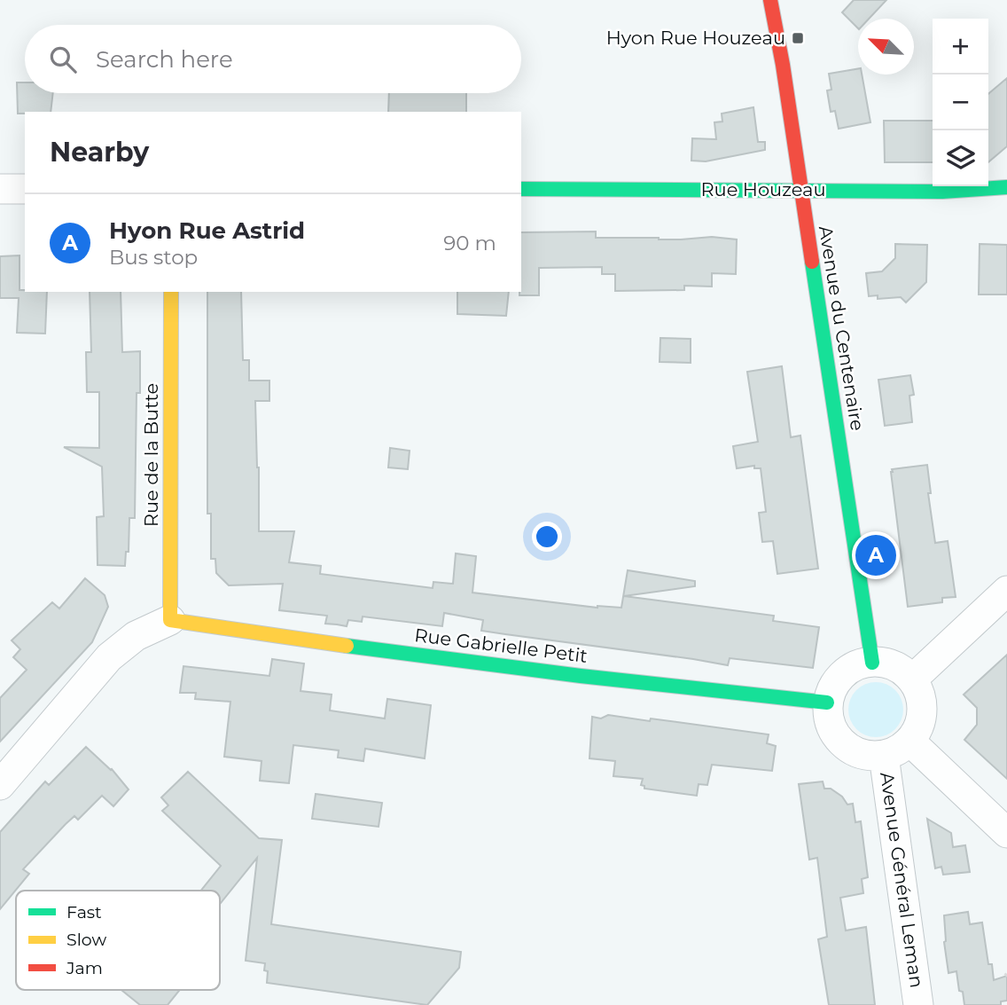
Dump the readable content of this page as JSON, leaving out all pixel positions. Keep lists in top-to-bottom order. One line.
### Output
{"streets":{"street":["Rue Houzeau","Avenue du Centenaire","Rue de la Butte","Rue Gabrielle Petit","Avenue Général Leman"]},"crossings":[["Rue Houzeau","Avenue du Centenaire"],["Avenue du Centenaire","Rue Gabrielle Petit"],["Avenue du Centenaire","Avenue Général Leman"],["Rue de la Butte","Rue Gabrielle Petit"],["Rue Gabrielle Petit","Avenue Général Leman"]],"places":{"transit":["Hyon Rue Houzeau"]},"legend":["Fast","Slow","Jam"],"north":"top left","page":{"map_buttons":["+","−"],"search":"Search here","heading":"Nearby","list":[{"mark":"A","name":"Hyon Rue Astrid","note":"Bus stop","value":"90 m"}],"pins":"A"}}
